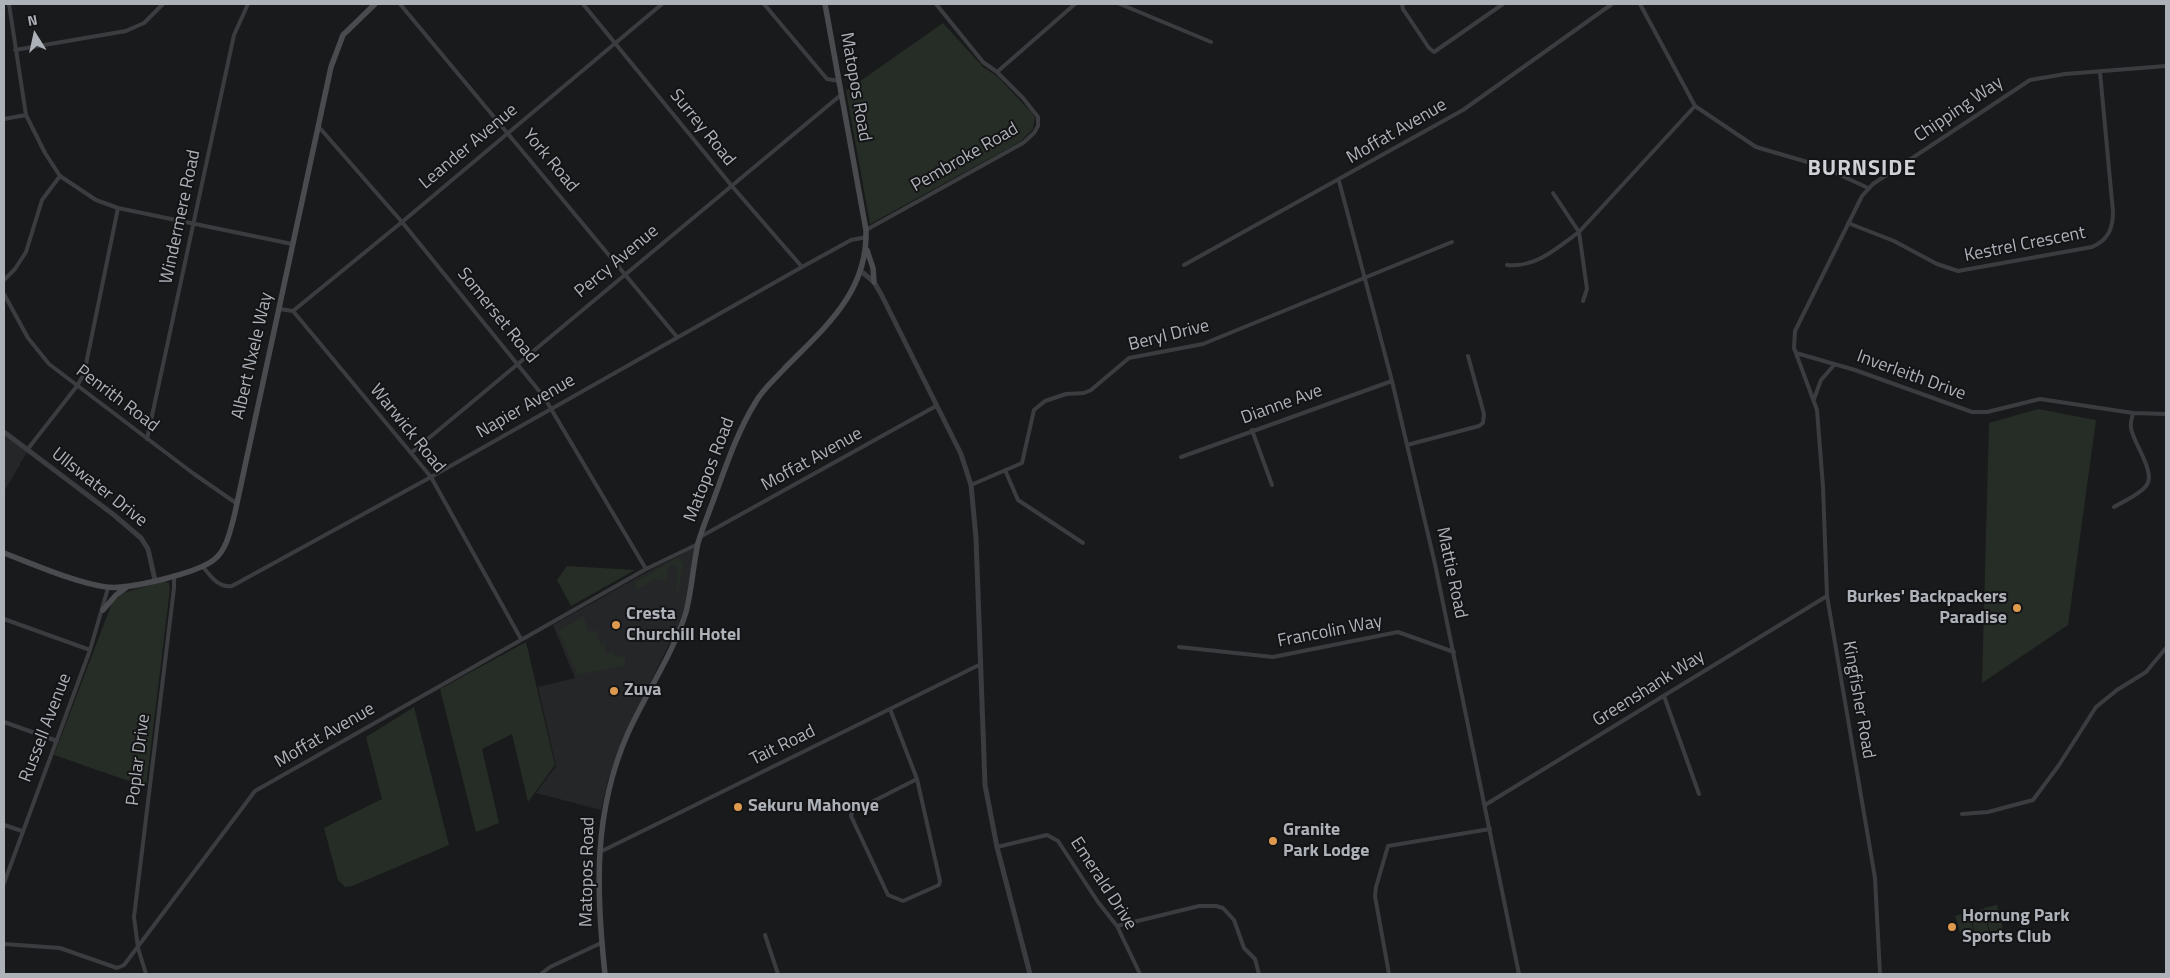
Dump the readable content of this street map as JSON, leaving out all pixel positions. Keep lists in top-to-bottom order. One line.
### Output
{"streets":{"main road":["Matopos Road","Albert Nxele Way"],"street":["Chipping Way","Surrey Road","Moffat Avenue","Leander Avenue","Pembroke Road","York Road","Windermere Road","Kestrel Crescent","Percy Avenue","Somerset Road","Beryl Drive","Inverleith Drive","Penrith Road","Dianne Ave","Napier Avenue","Warwick Road","Ullswater Drive","Mattie Road","Francolin Way","Greenshank Way","Kingfisher Road","Russell Avenue","Tait Road","Poplar Drive","Emerald Drive"]},"crossings":[["Matopos Road","Moffat Avenue"],["Matopos Road","Pembroke Road"],["Matopos Road","Percy Avenue"],["Matopos Road","Napier Avenue"],["Matopos Road","Tait Road"],["Chipping Way","Kestrel Crescent"],["Chipping Way","Inverleith Drive"],["Chipping Way","Kingfisher Road"],["Surrey Road","Leander Avenue"],["Surrey Road","Percy Avenue"],["Surrey Road","Napier Avenue"],["Moffat Avenue","Somerset Road"],["Moffat Avenue","Warwick Road"],["Moffat Avenue","Mattie Road"],["Moffat Avenue","Poplar Drive"],["Leander Avenue","York Road"],["Leander Avenue","Somerset Road"],["Leander Avenue","Warwick Road"],["Pembroke Road","Napier Avenue"],["York Road","Percy Avenue"],["York Road","Napier Avenue"],["Windermere Road","Penrith Road"],["Percy Avenue","Somerset Road"],["Percy Avenue","Warwick Road"],["Somerset Road","Albert Nxele Way"],["Somerset Road","Napier Avenue"],["Beryl Drive","Mattie Road"],["Albert Nxele Way","Penrith Road"],["Albert Nxele Way","Napier Avenue"],["Albert Nxele Way","Ullswater Drive"],["Albert Nxele Way","Russell Avenue"],["Albert Nxele Way","Poplar Drive"],["Inverleith Drive","Kingfisher Road"],["Dianne Ave","Mattie Road"],["Napier Avenue","Warwick Road"],["Mattie Road","Francolin Way"],["Mattie Road","Greenshank Way"],["Greenshank Way","Kingfisher Road"]],"districts":["BURNSIDE"],"places":["Burkes' Backpackers Paradise","Cresta Churchill Hotel","Zuva","Sekuru Mahonye","Granite Park Lodge","Hornung Park Sports Club"],"north":"top"}
